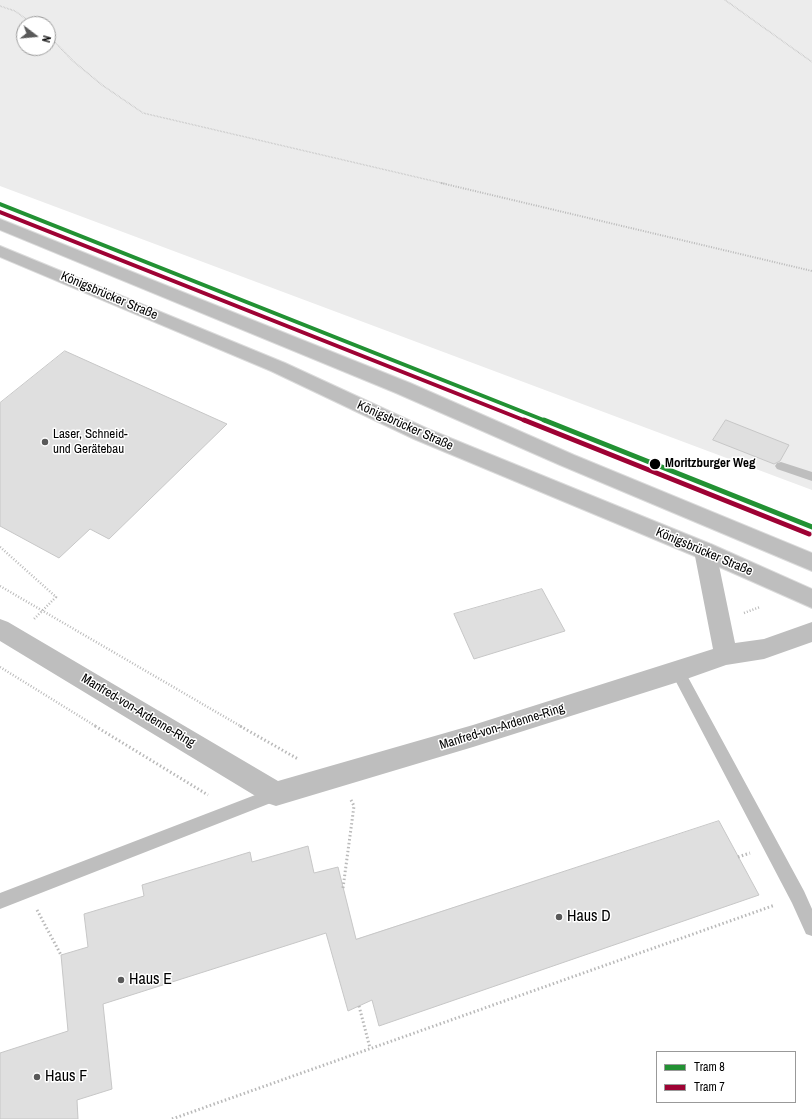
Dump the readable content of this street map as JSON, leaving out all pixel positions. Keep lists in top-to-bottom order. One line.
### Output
{"streets":{"main road":["Königsbrücker Straße","Manfred-von-Ardenne-Ring"]},"places":["Laser, Schneid- und Gerätebau","Moritzburger Weg","Haus D","Haus E","Haus F"],"lines":["tram line 8","tram line 7"],"legend":["Tram 8","Tram 7"],"north":"right"}
